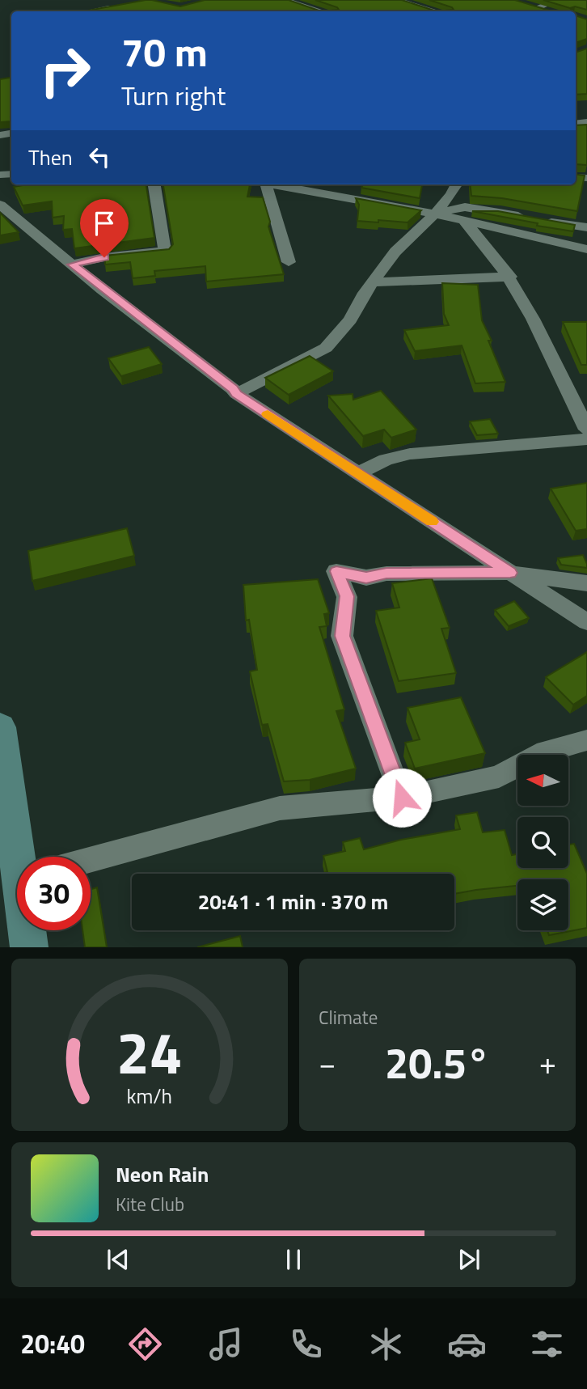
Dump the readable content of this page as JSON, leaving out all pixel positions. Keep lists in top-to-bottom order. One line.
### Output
{"north":"left","page":{"turn":["70 m","Turn right"],"then":"Then","limit":"30","trip":"20:41 · 1 min · 370 m","tile":"Climate","heat":["−","20.5°","+"],"song":["Neon Rain","Kite Club"],"tabs":"20:40","gauge":["24","km/h"]}}
